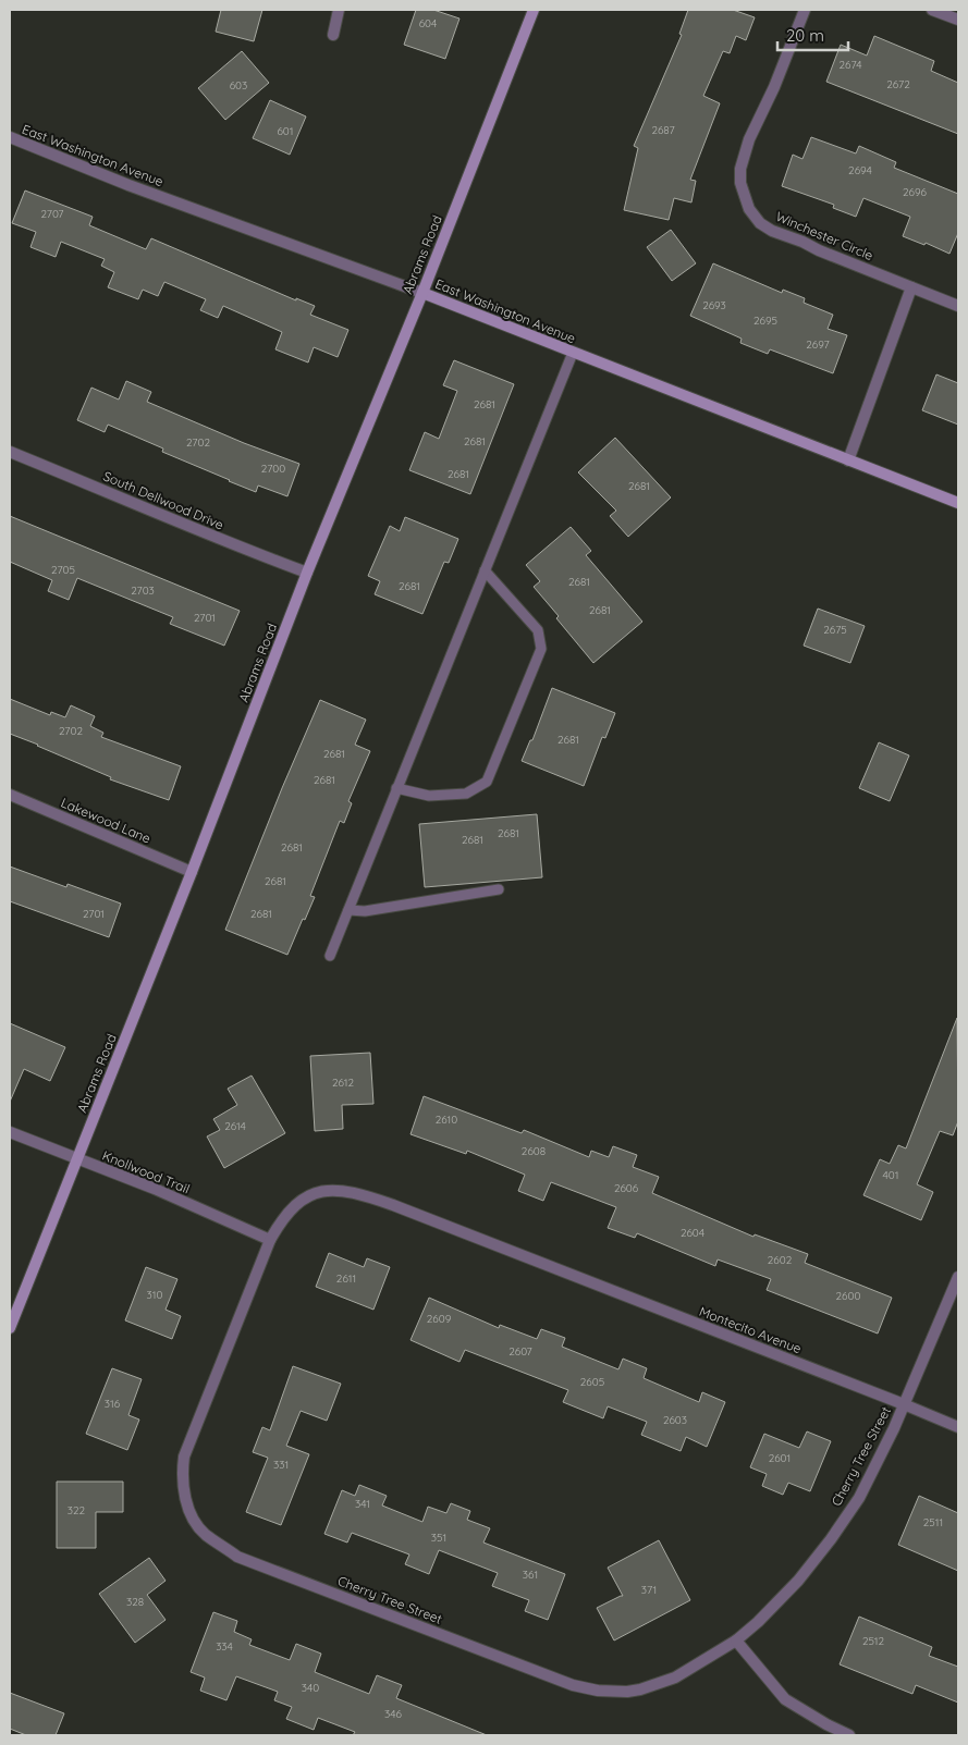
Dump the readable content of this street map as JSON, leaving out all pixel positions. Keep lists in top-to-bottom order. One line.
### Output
{"streets":{"street":["East Washington Avenue","Winchester Circle","Abrams Road","South Dellwood Drive","Lakewood Lane","Knollwood Trail","Montecito Avenue","Cherry Tree Street"]},"crossings":[["East Washington Avenue","Abrams Road"],["Abrams Road","South Dellwood Drive"],["Abrams Road","Lakewood Lane"],["Abrams Road","Knollwood Trail"],["Knollwood Trail","Cherry Tree Street"],["Montecito Avenue","Cherry Tree Street"]],"house_numbers":["604","2674","2672","603","2687","601","2694","2696","2707","2693","2695","2697","2681","2681","2702","2700","2681","2681","2705","2681","2681","2703","2681","2701","2675","2702","2681","2681","2681","2681","2681","2681","2681","2701","2681","2612","2610","2614","2608","401","2606","2604","2602","2611","310","2600","2609","2607","2605","316","2603","2601","331","341","322","2511","351","361","371","328","2512","334","340","346"],"scale_bar":"20 m"}
